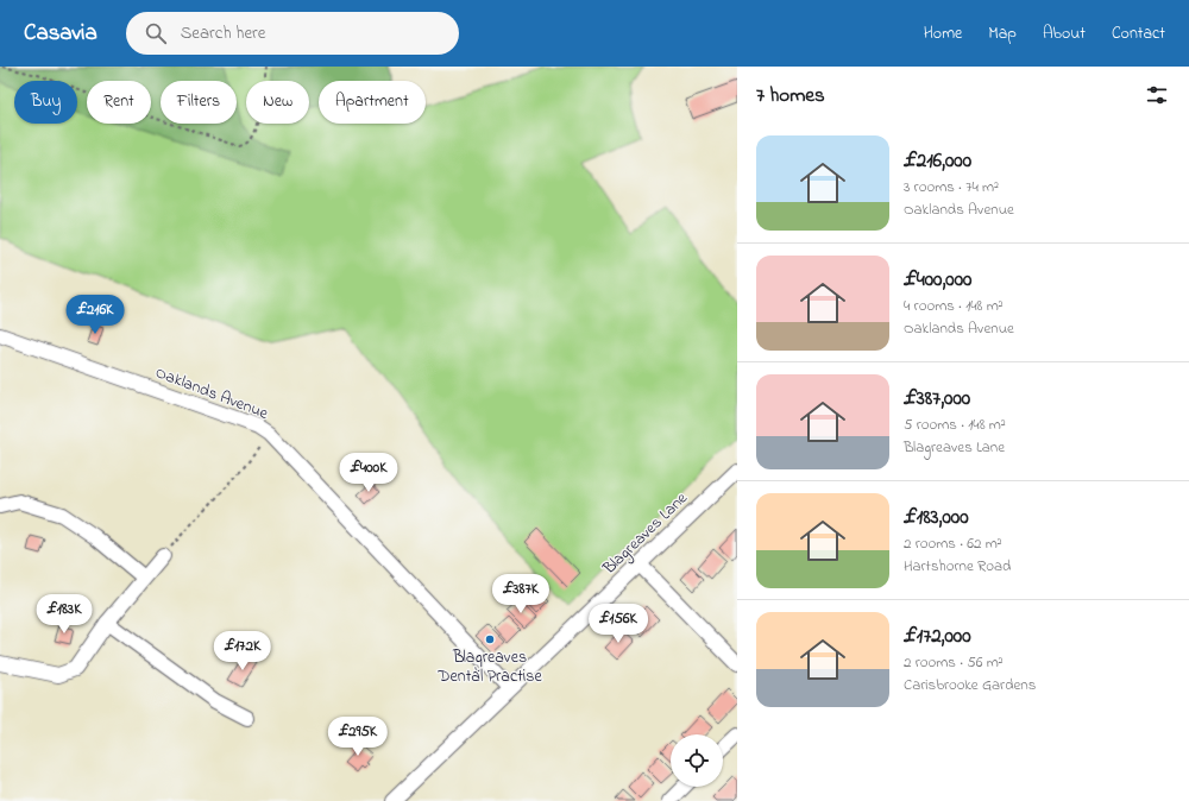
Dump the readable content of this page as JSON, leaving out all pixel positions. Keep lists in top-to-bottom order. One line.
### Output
{"streets":{"street":["Oaklands Avenue","Blagreaves Lane"]},"crossings":[["Oaklands Avenue","Blagreaves Lane"]],"places":["Blagreaves Dental Practise"],"page":{"header":"Casavia","search":"Search here","nav":["Home","Map","About","Contact"],"heading":"7 homes","chip":["Buy","Rent","Filters","New","Apartment"],"list":[{"name":"£216,000","note":"3 rooms · 74 m² · Oaklands Avenue"},{"name":"£400,000","note":"4 rooms · 148 m² · Oaklands Avenue"},{"name":"£387,000","note":"5 rooms · 148 m² · Blagreaves Lane"},{"name":"£183,000","note":"2 rooms · 62 m² · Hartshorne Road"},{"name":"£172,000","note":"2 rooms · 56 m² · Carisbrooke Gardens"}],"price":["£216K","£400K","£387K","£183K","£156K","£172K","£295K"]}}
